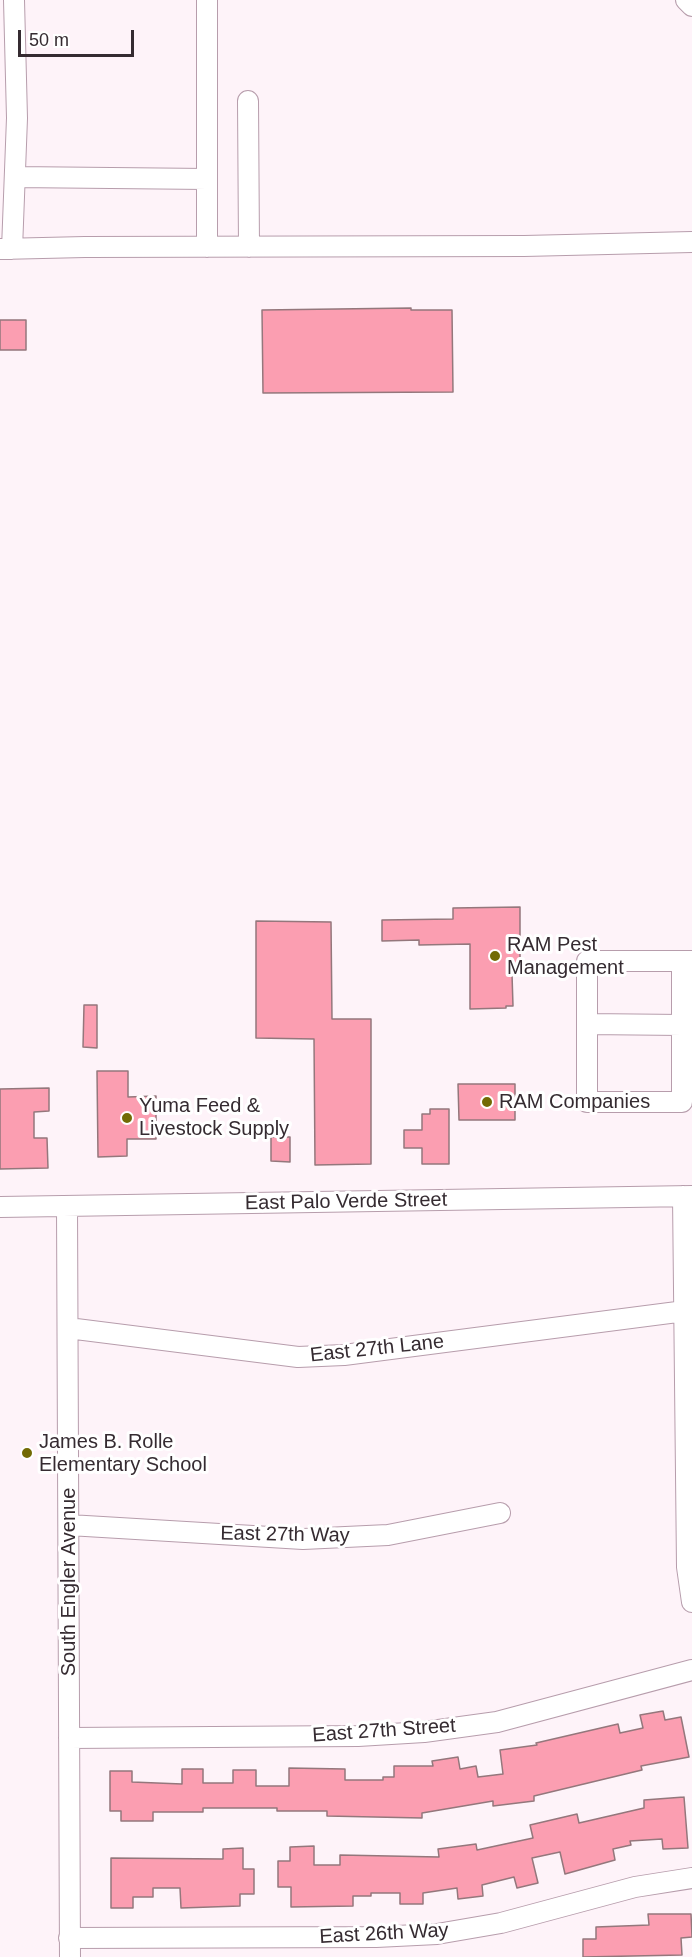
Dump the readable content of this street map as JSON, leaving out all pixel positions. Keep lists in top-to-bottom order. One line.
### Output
{"streets":{"street":["East Palo Verde Street","East 27th Lane","East 27th Way","South Engler Avenue","East 27th Street","East 26th Way"]},"crossings":[["East Palo Verde Street","South Engler Avenue"],["East 27th Lane","South Engler Avenue"],["East 27th Way","South Engler Avenue"],["South Engler Avenue","East 27th Street"],["South Engler Avenue","East 26th Way"]],"places":["RAM Pest Management","RAM Companies","Yuma Feed & Livestock Supply","James B. Rolle Elementary School"],"scale_bar":"50 m"}
